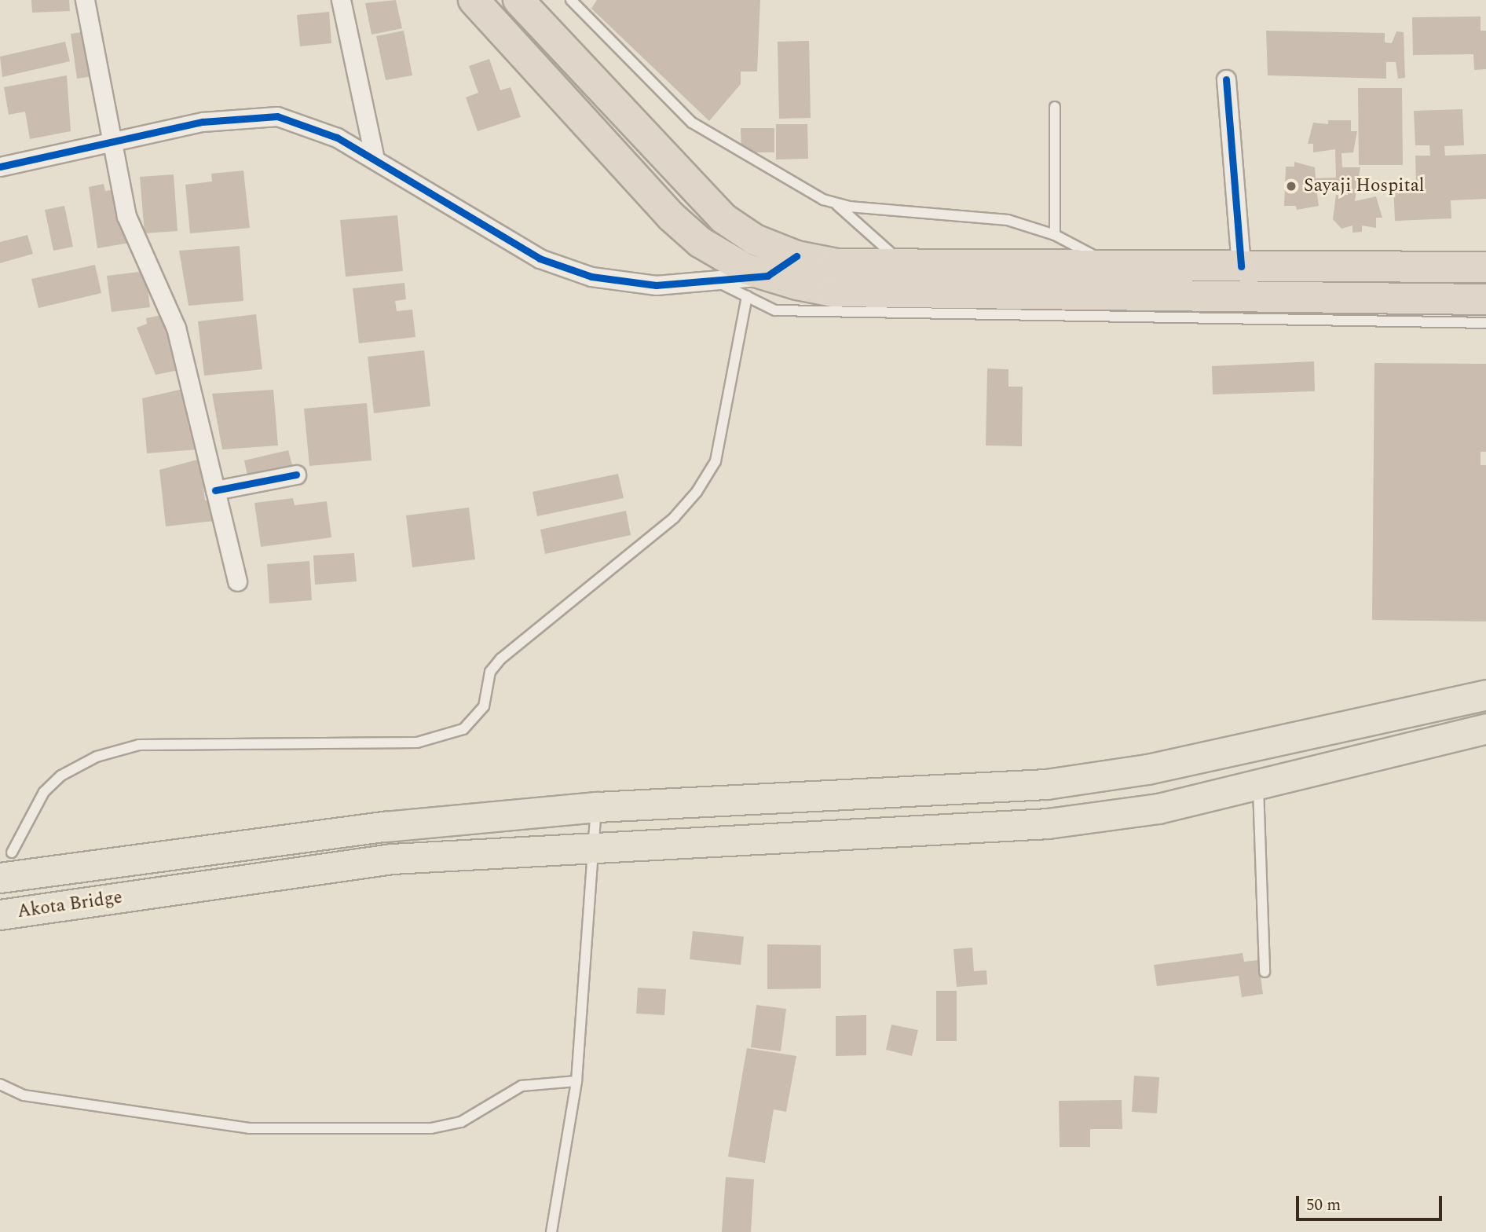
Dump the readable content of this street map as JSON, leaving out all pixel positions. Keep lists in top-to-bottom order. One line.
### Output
{"streets":{"main road":["Akota Bridge"]},"places":["Sayaji Hospital"],"scale_bar":"50 m"}
